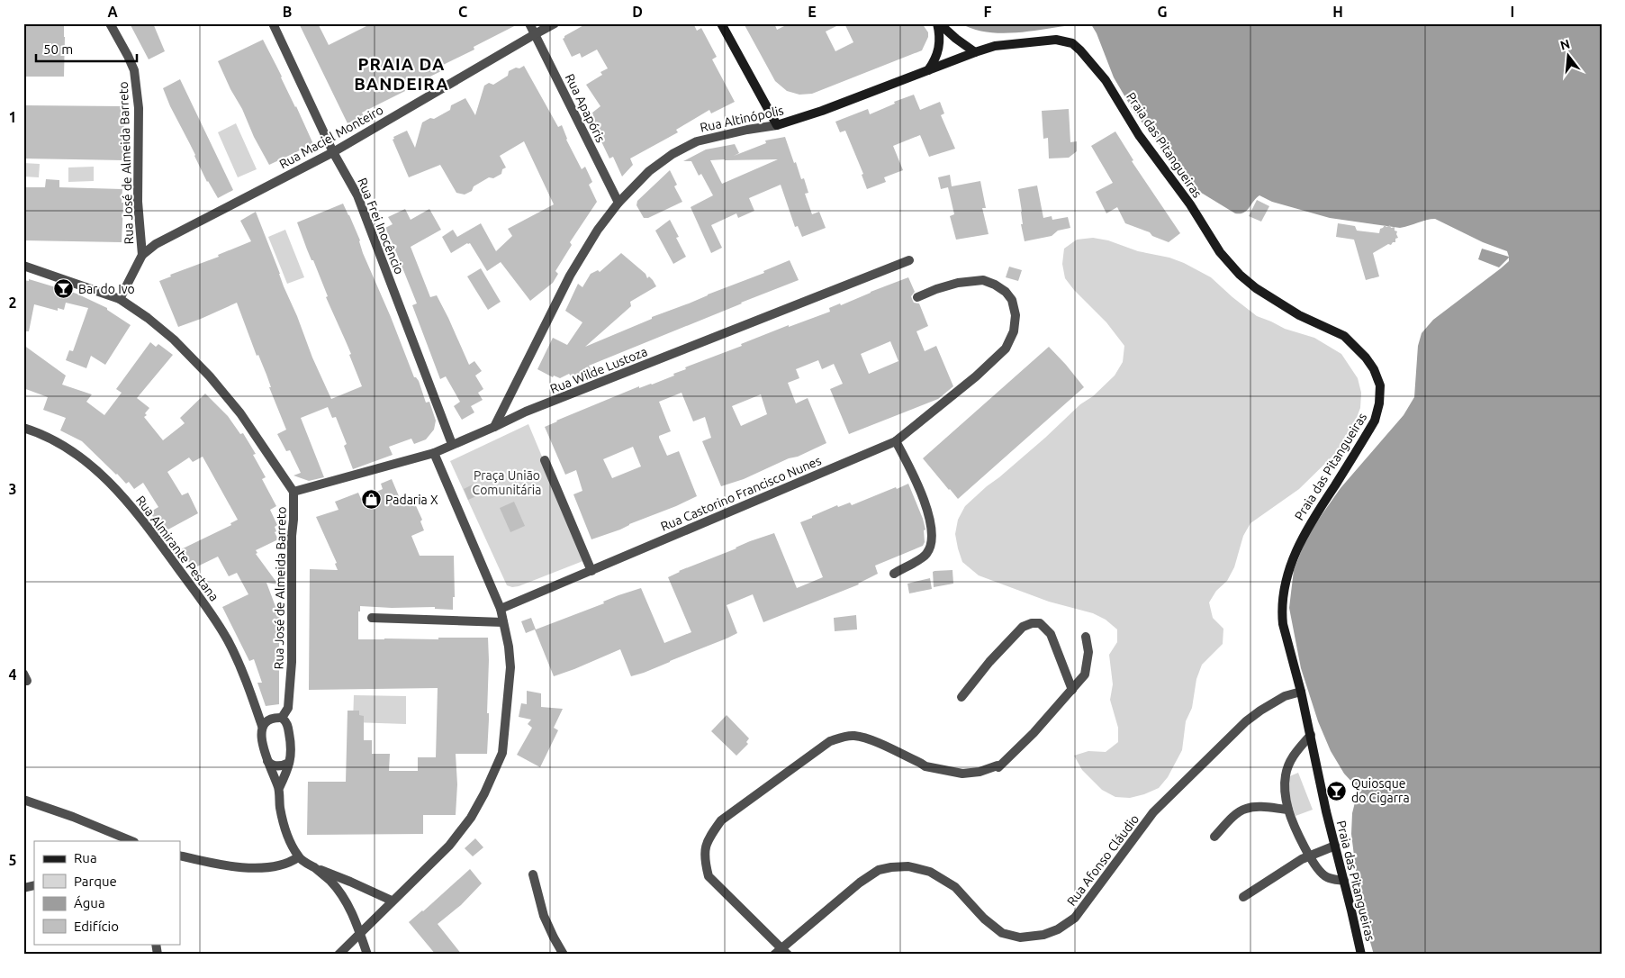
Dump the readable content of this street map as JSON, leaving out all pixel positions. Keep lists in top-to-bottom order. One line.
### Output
{"streets":{"main road":["Rua Altinópolis","Praia das Pitangueiras"],"street":["Rua Apapóris","Rua Maciel Monteiro","Rua José de Almeida Barreto","Rua Frei Inocêncio","Rua Wilde Lustoza","Rua Castorino Francisco Nunes","Rua Almirante Pestana","Rua Afonso Cláudio"]},"crossings":[["Rua Apapóris","Rua Altinópolis"],["Rua Apapóris","Rua Maciel Monteiro"],["Rua Altinópolis","Praia das Pitangueiras"],["Rua Altinópolis","Rua Wilde Lustoza"],["Rua Maciel Monteiro","Rua José de Almeida Barreto"],["Rua Maciel Monteiro","Rua Frei Inocêncio"],["Praia das Pitangueiras","Rua Afonso Cláudio"],["Rua José de Almeida Barreto","Rua Wilde Lustoza"],["Rua Frei Inocêncio","Rua Wilde Lustoza"]],"districts":["PRAIA DA BANDEIRA"],"parks":["Praça União Comunitária"],"places":{"bar":["Bar do Ivo","Quiosque do Cigarra"],"shop":["Padaria X"]},"legend":["Rua","Parque","Água","Edifício"],"scale_bar":"50 m","north":"top","grid":{"columns":["A","B","C","D","E","F","G","H","I"],"rows":["1","2","3","4","5"]}}
